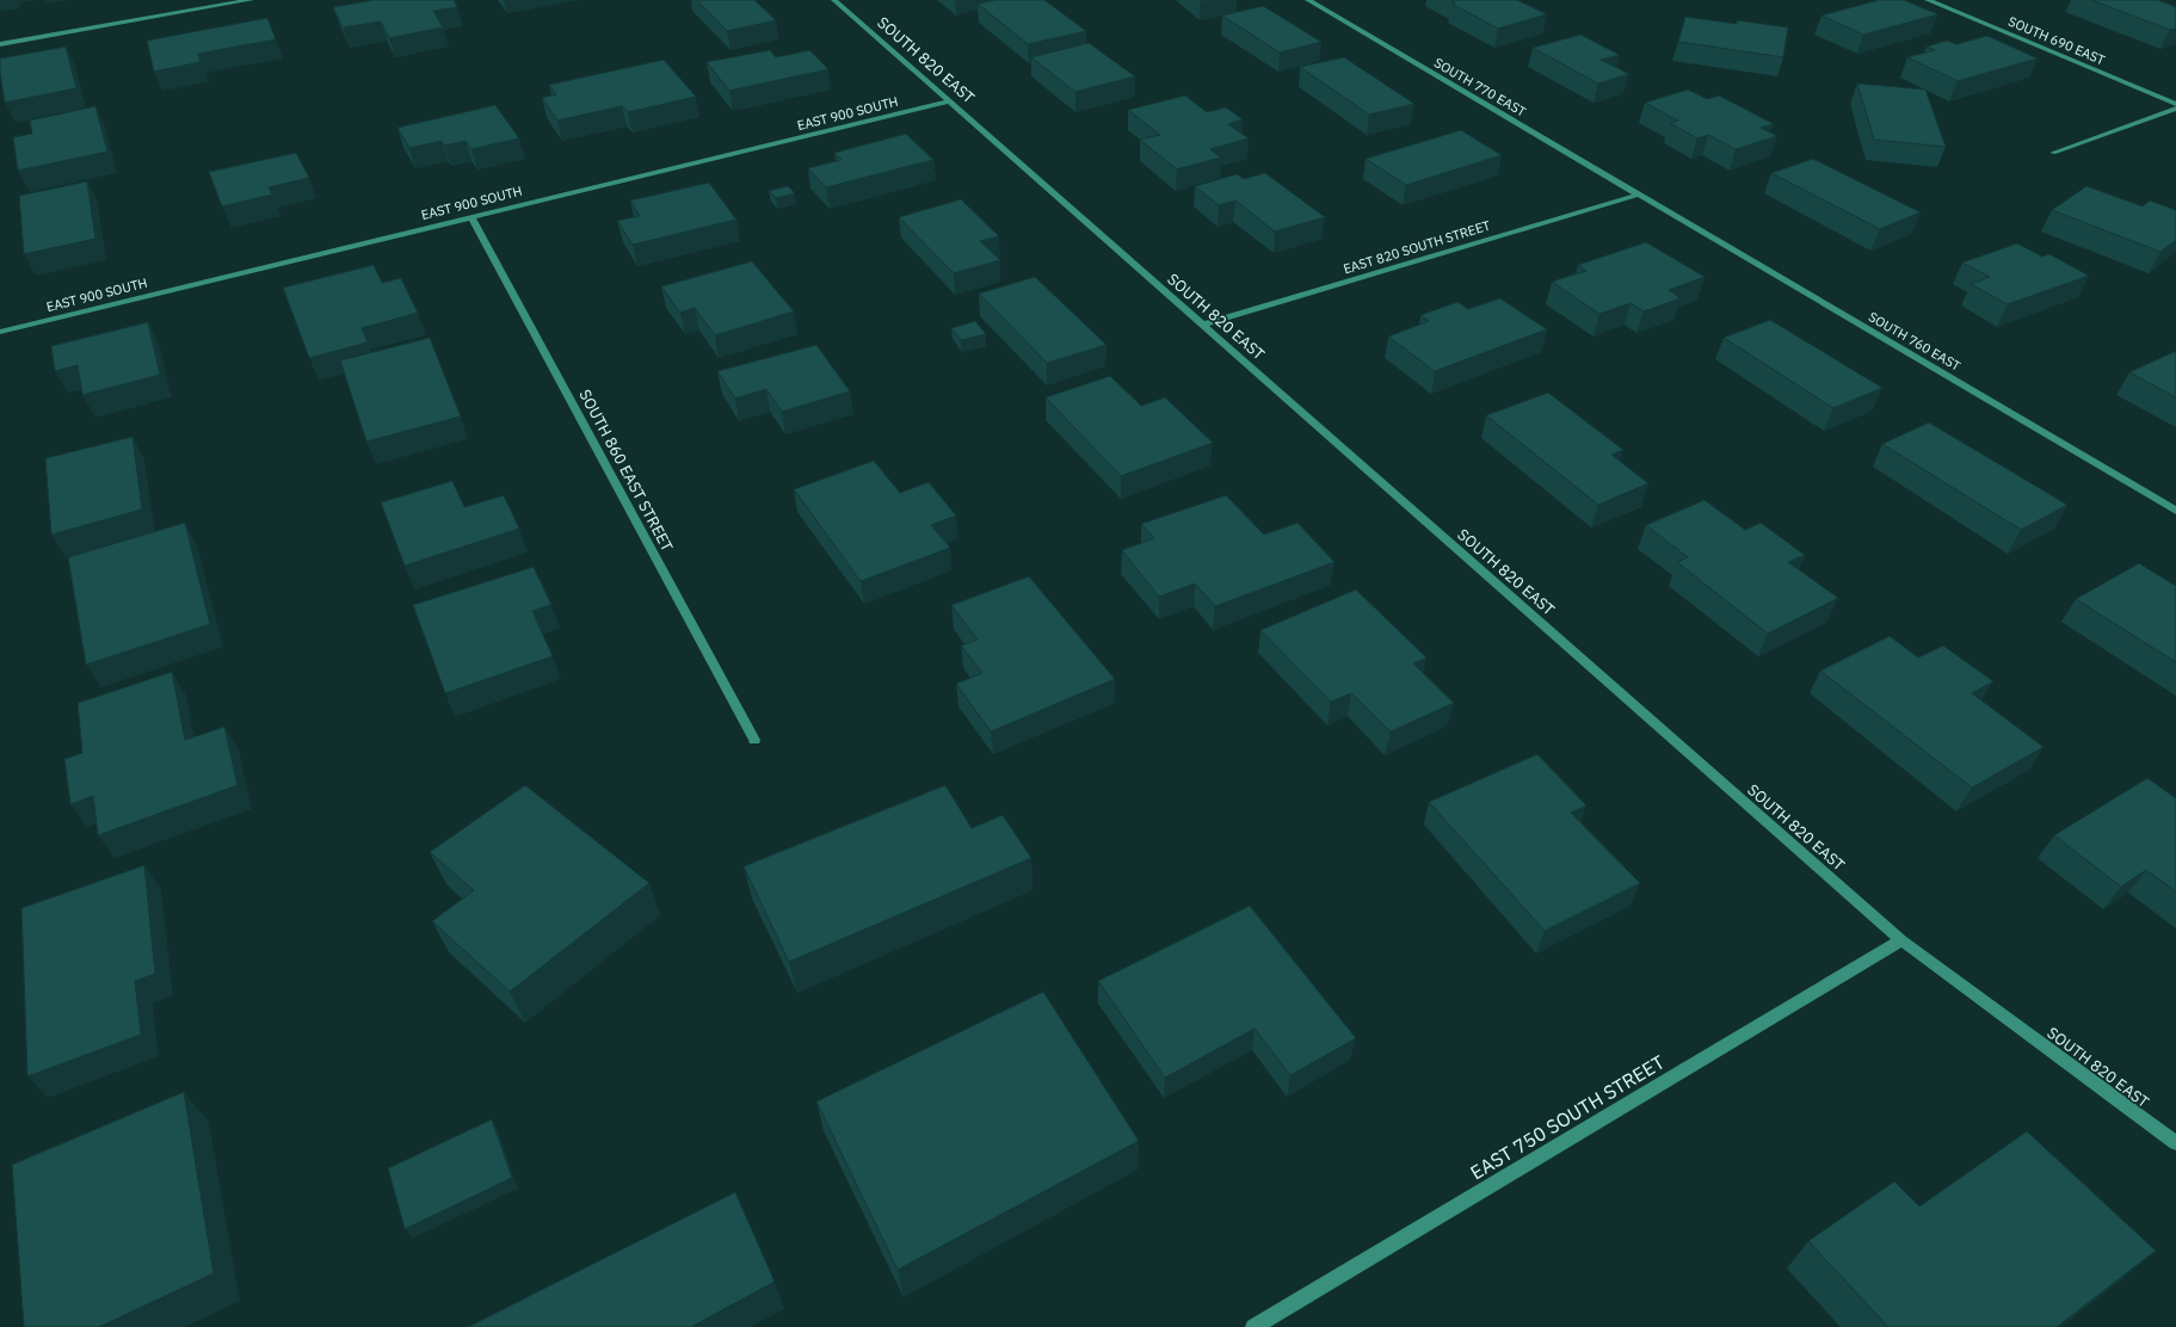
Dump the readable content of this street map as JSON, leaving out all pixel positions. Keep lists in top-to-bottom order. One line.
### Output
{"streets":{"street":["SOUTH 690 EAST","SOUTH 820 EAST","SOUTH 770 EAST","EAST 900 SOUTH","EAST 820 SOUTH STREET","SOUTH 760 EAST","SOUTH 860 EAST STREET","EAST 750 SOUTH STREET"]},"crossings":[["SOUTH 820 EAST","EAST 900 SOUTH"],["SOUTH 820 EAST","EAST 820 SOUTH STREET"],["SOUTH 820 EAST","EAST 750 SOUTH STREET"],["SOUTH 770 EAST","EAST 820 SOUTH STREET"],["SOUTH 770 EAST","SOUTH 760 EAST"],["EAST 900 SOUTH","SOUTH 860 EAST STREET"],["EAST 820 SOUTH STREET","SOUTH 760 EAST"]]}
